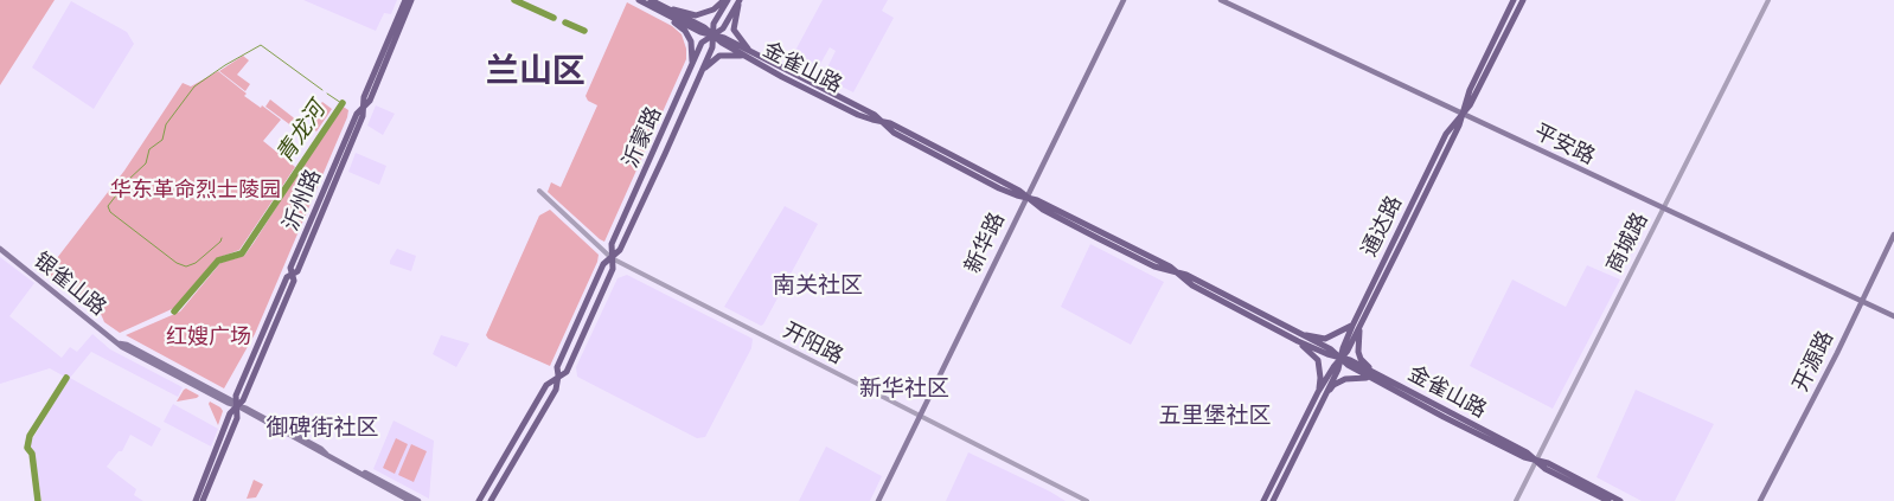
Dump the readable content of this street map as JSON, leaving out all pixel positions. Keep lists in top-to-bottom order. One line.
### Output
{"streets":{"main road":["金雀山路","沂蒙路","平安路","沂州路","通达路","新华路","银雀山路","开源路"],"street":["商城路","开阳路"]},"crossings":[["金雀山路","沂蒙路"],["金雀山路","通达路"],["金雀山路","新华路"],["金雀山路","商城路"],["沂蒙路","开阳路"],["平安路","通达路"],["平安路","商城路"],["平安路","开源路"],["沂州路","银雀山路"],["新华路","开阳路"]],"districts":["兰山区","南关社区","新华社区","五里堡社区","御碑街社区"],"water":["青龙河"],"parks":["华东革命烈士陵园","红嫂广场"]}
